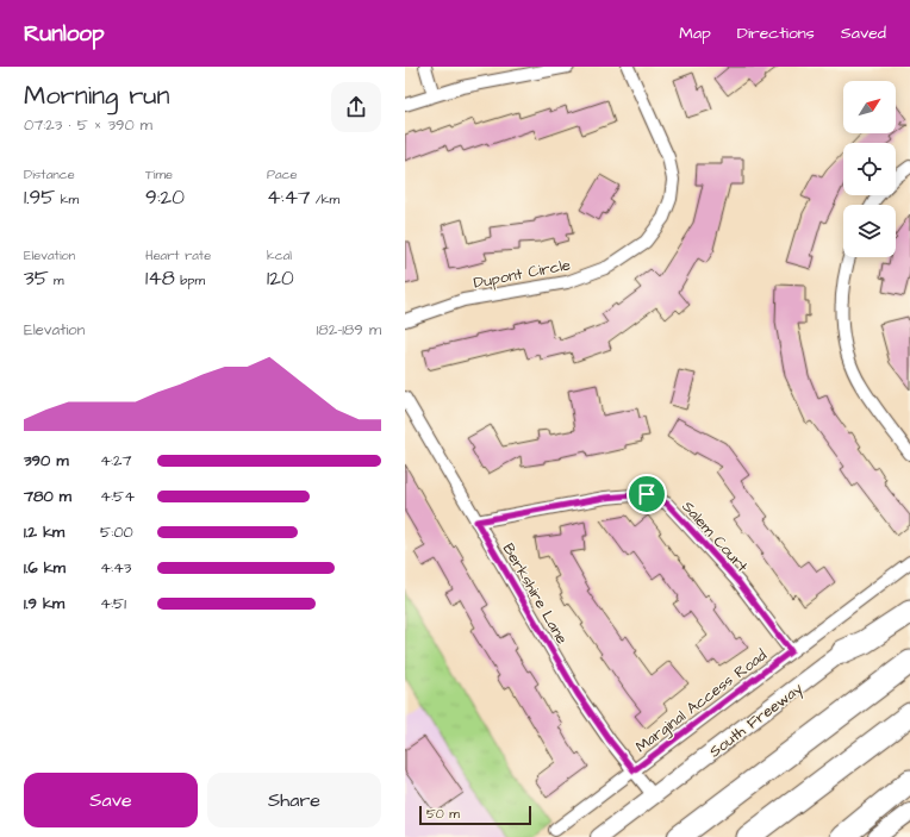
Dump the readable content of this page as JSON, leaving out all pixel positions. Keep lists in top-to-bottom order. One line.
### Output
{"streets":{"main road":["South Freeway"],"street":["Dupont Circle","Salem Court","Berkshire Lane","Marginal Access Road"]},"crossings":[["Salem Court","Berkshire Lane"],["Salem Court","Marginal Access Road"],["Berkshire Lane","Marginal Access Road"],["Berkshire Lane","South Freeway"]],"scale_bar":"50 m","north":"top right","page":{"header":"Runloop","nav":["Map","Directions","Saved"],"heading":["Morning run","07:23 · 5 × 390 m"],"stats":[["Distance","1.95 km"],["Time","9:20"],["Pace","4:47 /km"],["Elevation","35 m"],["Heart rate","148 bpm"],["kcal","120"]],"chart":["Elevation","182–189 m"],"list":[{"name":"390 m","note":"4:27"},{"name":"780 m","note":"4:54"},{"name":"1.2 km","note":"5:00"},{"name":"1.6 km","note":"4:43"},{"name":"1.9 km","note":"4:51"}],"buttons":["Save","Share"],"scale":"50 m"}}
